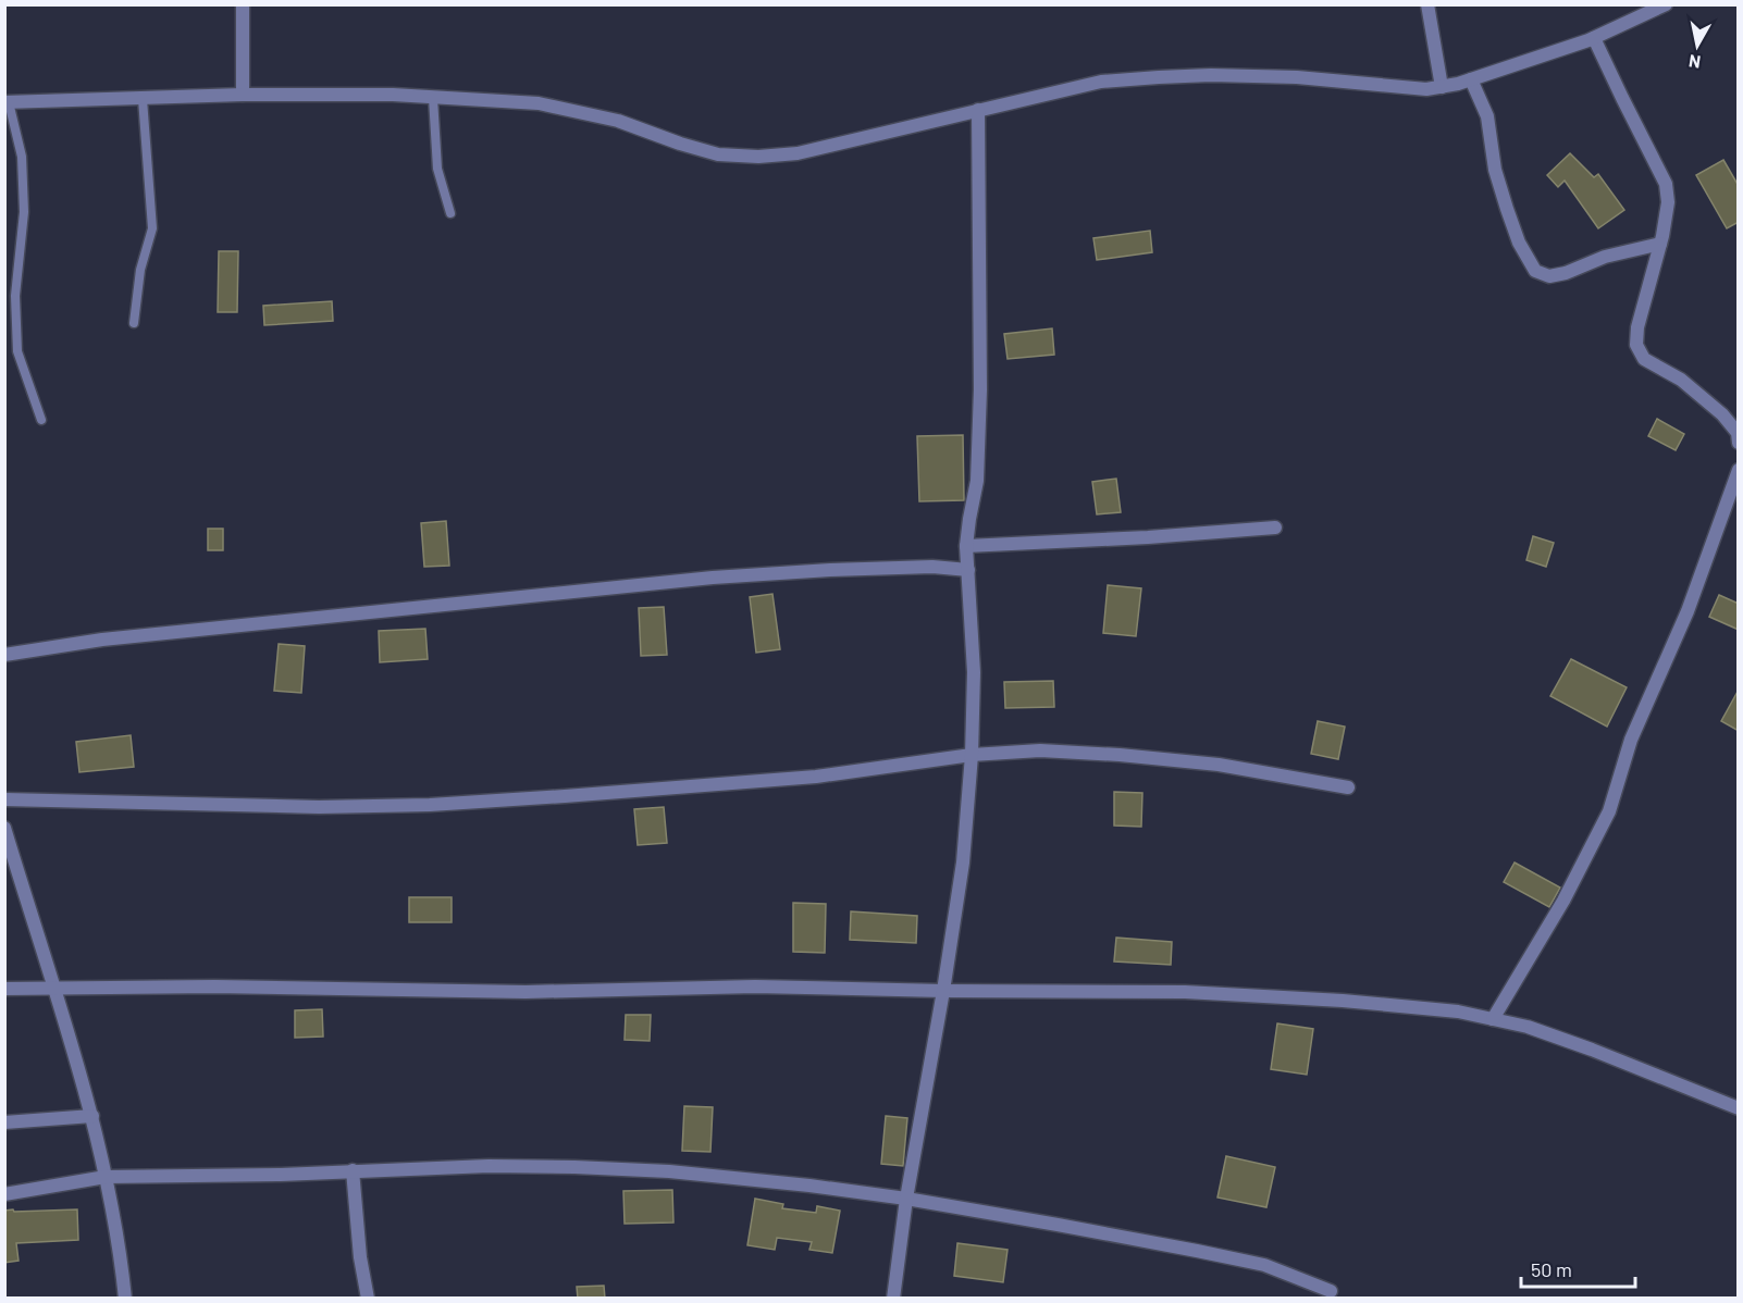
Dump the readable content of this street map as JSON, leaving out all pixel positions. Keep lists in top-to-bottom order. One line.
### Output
{"scale_bar":"50 m","north":"bottom"}
